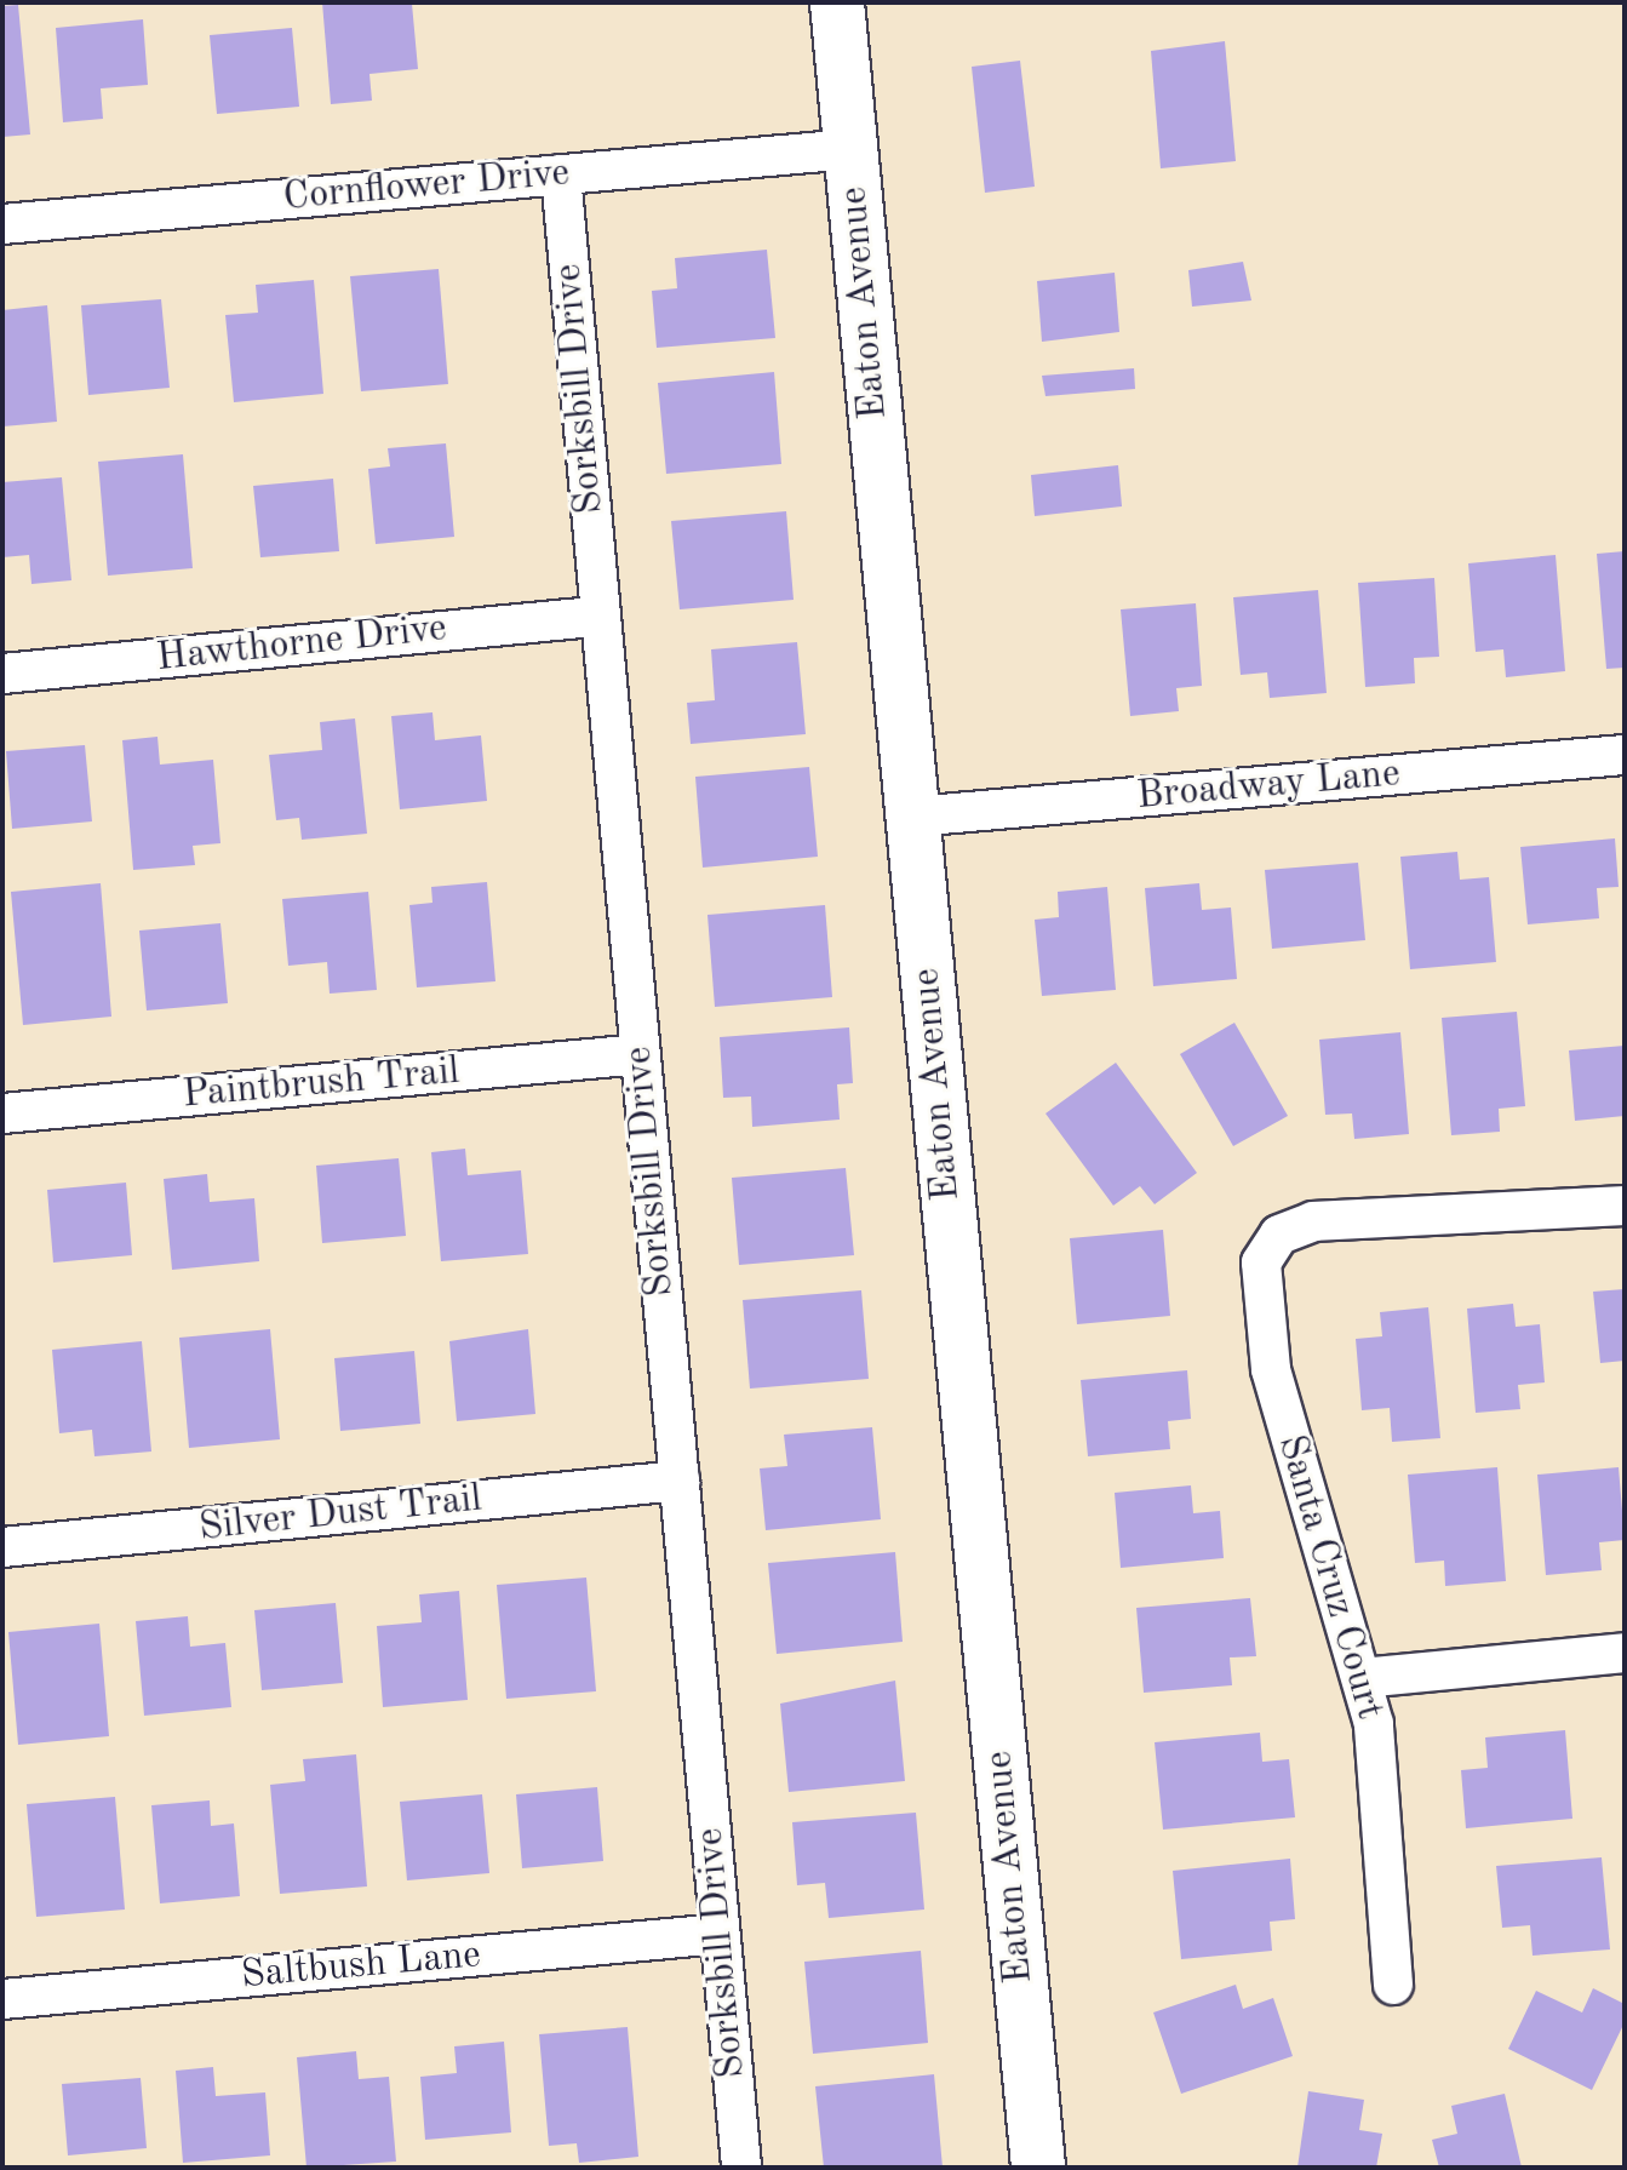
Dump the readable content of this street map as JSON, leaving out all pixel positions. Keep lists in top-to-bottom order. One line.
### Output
{"streets":{"street":["Cornflower Drive","Eaton Avenue","Sorksbill Drive","Hawthorne Drive","Broadway Lane","Paintbrush Trail","Silver Dust Trail","Santa Cruz Court","Saltbush Lane"]},"crossings":[["Cornflower Drive","Eaton Avenue"],["Cornflower Drive","Sorksbill Drive"],["Eaton Avenue","Broadway Lane"],["Sorksbill Drive","Hawthorne Drive"],["Sorksbill Drive","Paintbrush Trail"],["Sorksbill Drive","Silver Dust Trail"],["Sorksbill Drive","Saltbush Lane"]]}
